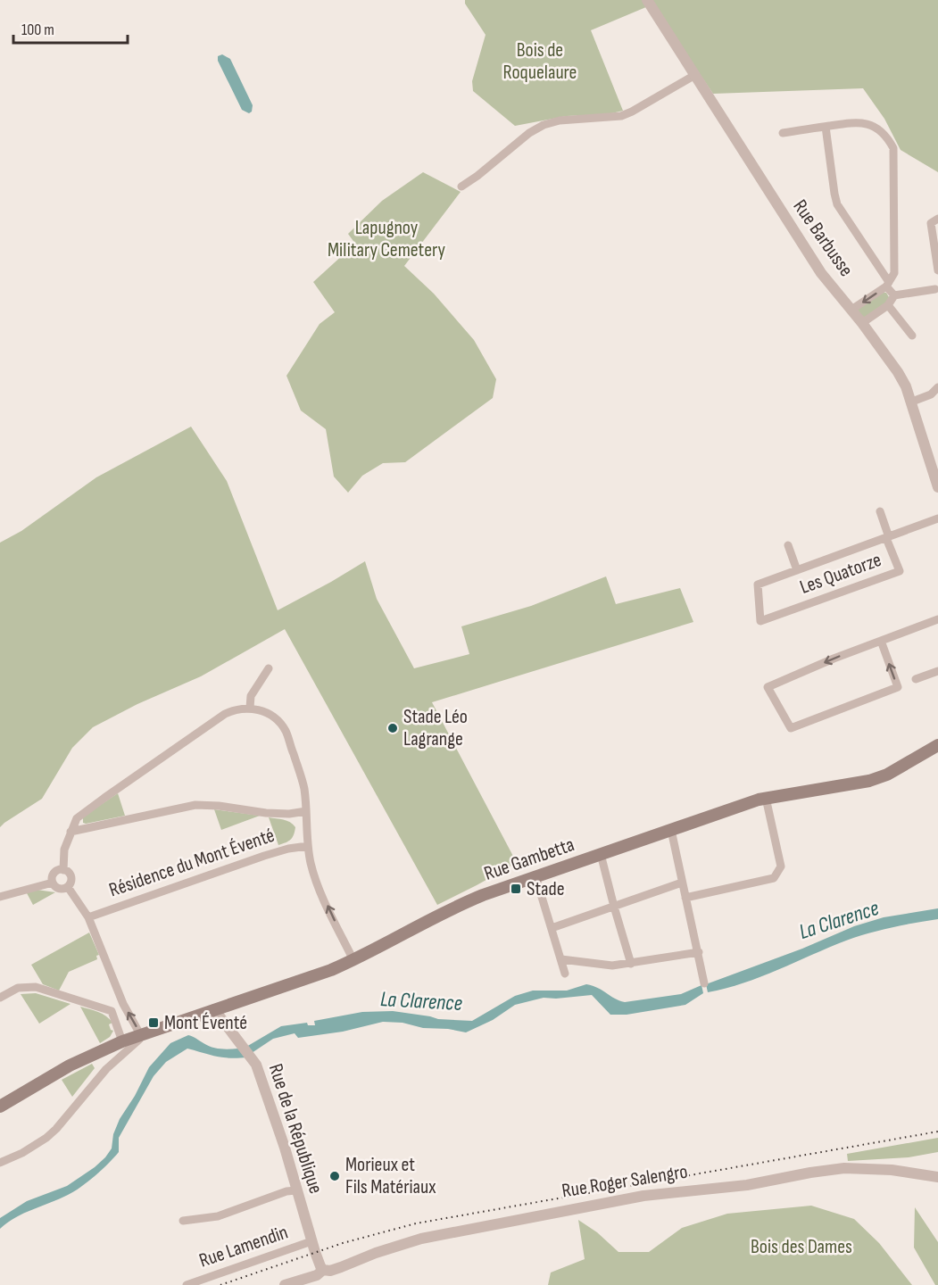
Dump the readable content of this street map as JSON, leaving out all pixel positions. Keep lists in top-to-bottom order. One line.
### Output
{"streets":{"main road":["Rue Gambetta"],"street":["Rue Barbusse","Les Quatorze","Résidence du Mont Éventé","Rue de la République","Rue Roger Salengro","Rue Lamendin"]},"crossings":[["Rue Gambetta","Résidence du Mont Éventé"],["Rue Gambetta","Rue de la République"],["Rue de la République","Rue Roger Salengro"],["Rue de la République","Rue Lamendin"]],"water":["La Clarence"],"parks":["Bois de Roquelaure","Lapugnoy Military Cemetery","Bois des Dames"],"places":{"other":["Stade Léo Lagrange","Morieux et Fils Matériaux"],"transit":["Stade","Mont Éventé"]},"scale_bar":"100 m"}
